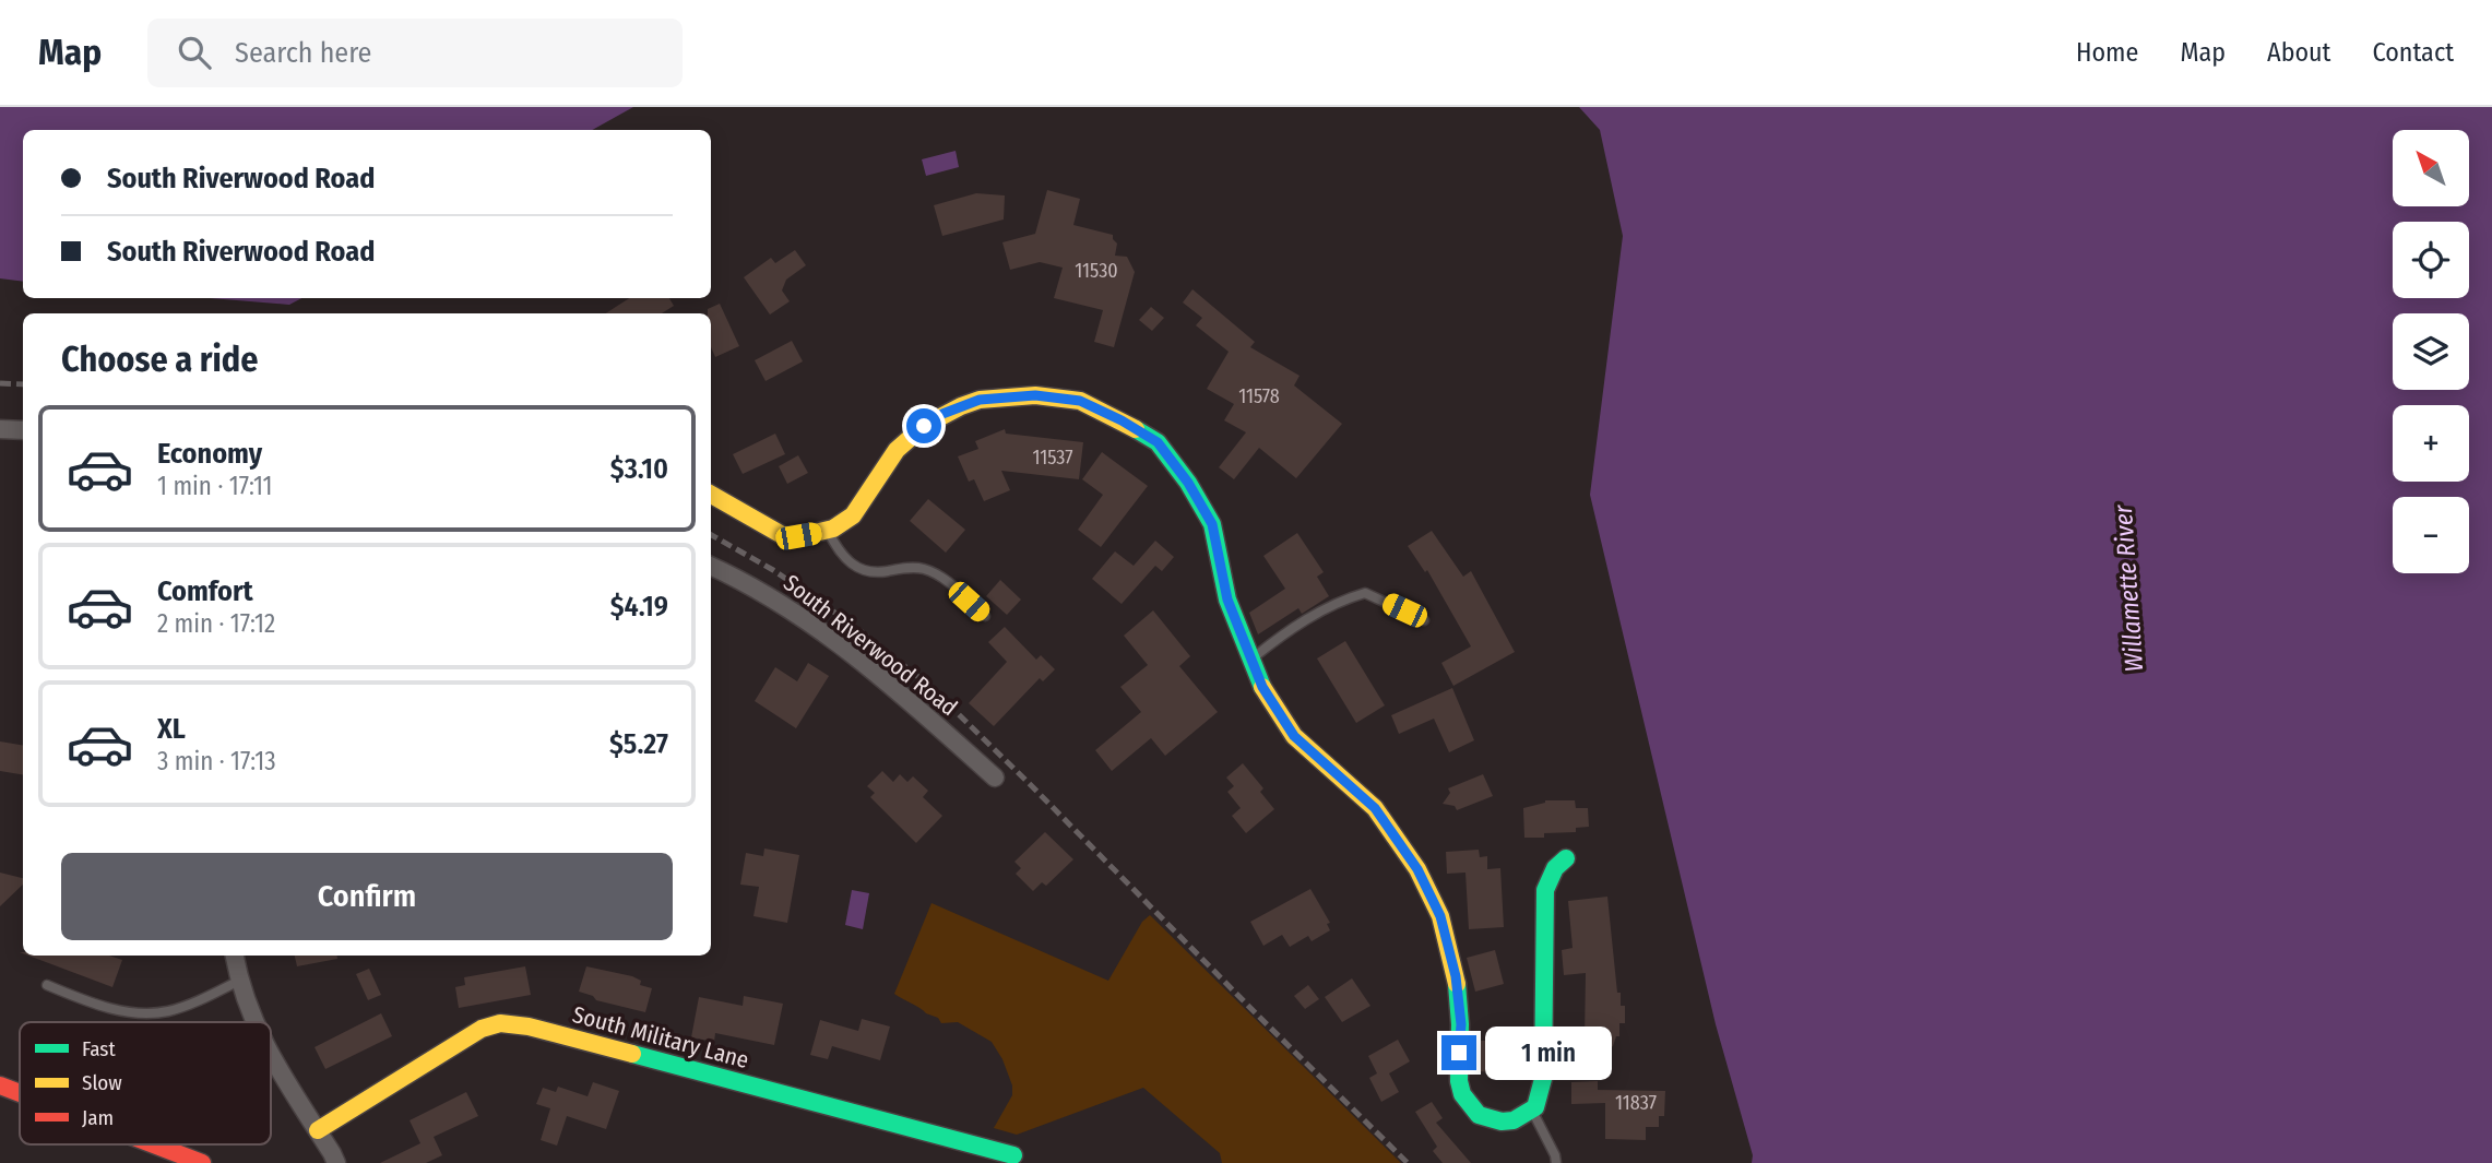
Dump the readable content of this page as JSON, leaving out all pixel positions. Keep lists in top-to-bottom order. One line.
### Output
{"streets":{"street":["South Riverwood Road","South Military Lane"]},"water":["Willamette River"],"house_numbers":["11530","11578","11537","11837"],"legend":["Fast","Slow","Jam"],"north":"top left","page":{"header":"Map","search":"Search here","nav":["Home","Map","About","Contact"],"map_buttons":["+","−"],"banner":["South Riverwood Road","South Riverwood Road"],"heading":"Choose a ride","list":[{"name":"Economy","note":"1 min · 17:11","value":"$3.10"},{"name":"Comfort","note":"2 min · 17:12","value":"$4.19"},{"name":"XL","note":"3 min · 17:13","value":"$5.27"}],"buttons":"Confirm","bubble":"1 min"}}
